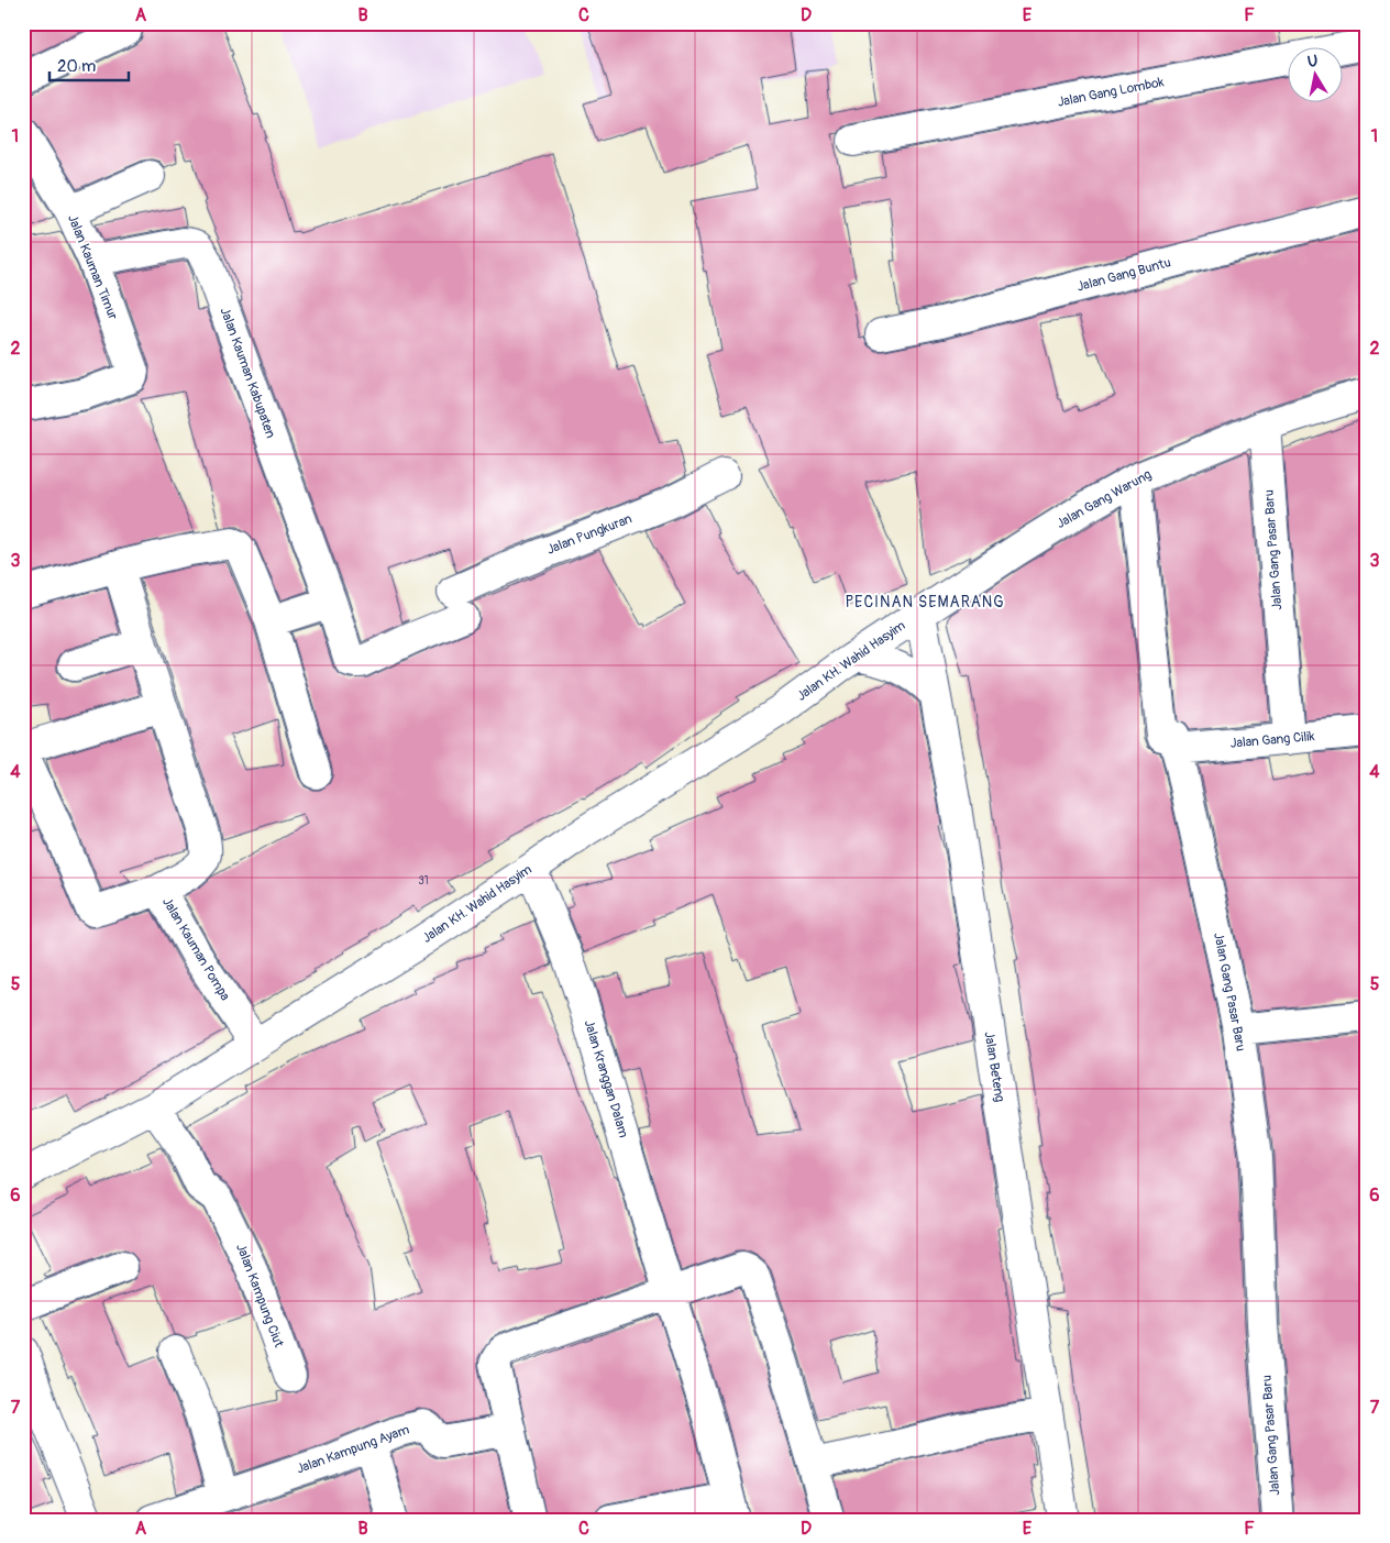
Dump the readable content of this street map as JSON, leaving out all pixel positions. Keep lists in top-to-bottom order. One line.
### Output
{"streets":{"street":["Jalan Gang Lombok","Jalan Kauman Timur","Jalan Gang Buntu","Jalan Kauman Kabupaten","Jalan Gang Warung","Jalan Pungkuran","Jalan Gang Pasar Baru","Jalan KH. Wahid Hasyim","Jalan Gang Cilik","Jalan Kauman Pompa","Jalan Beteng","Jalan Kranggan Dalam","Jalan Kampung Ciut","Jalan Kampung Ayam"]},"crossings":[["Jalan Kauman Timur","Jalan Kauman Kabupaten"],["Jalan Kauman Kabupaten","Jalan Pungkuran"],["Jalan Gang Warung","Jalan Gang Pasar Baru"],["Jalan Gang Warung","Jalan KH. Wahid Hasyim"],["Jalan Gang Warung","Jalan Beteng"],["Jalan Gang Pasar Baru","Jalan Gang Cilik"],["Jalan KH. Wahid Hasyim","Jalan Kauman Pompa"],["Jalan KH. Wahid Hasyim","Jalan Beteng"],["Jalan KH. Wahid Hasyim","Jalan Kranggan Dalam"],["Jalan KH. Wahid Hasyim","Jalan Kampung Ciut"]],"districts":["PECINAN SEMARANG"],"house_numbers":["31"],"scale_bar":"20 m","north":"top","grid":{"columns":["A","B","C","D","E","F"],"rows":["1","2","3","4","5","6","7"]}}
